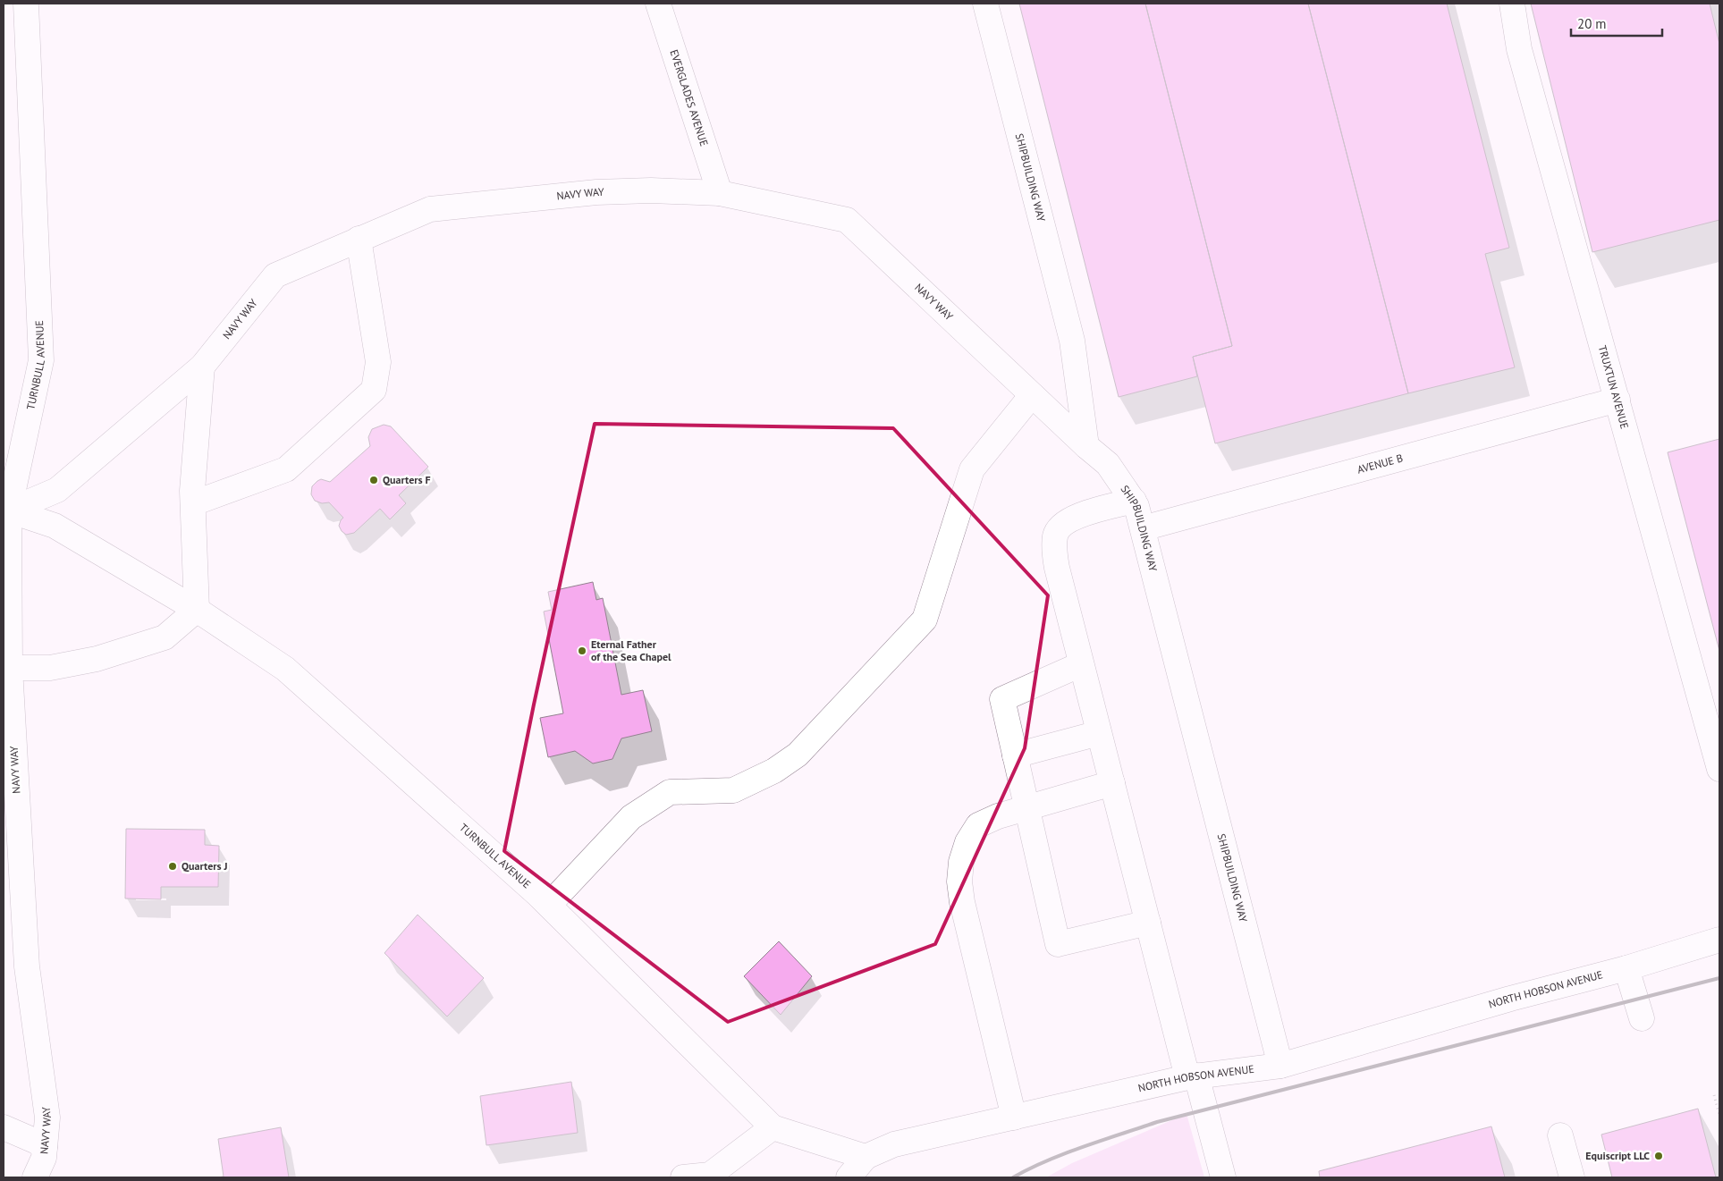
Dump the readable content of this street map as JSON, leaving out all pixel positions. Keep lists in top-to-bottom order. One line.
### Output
{"streets":{"street":["EVERGLADES AVENUE","SHIPBUILDING WAY","NAVY WAY","TURNBULL AVENUE","TRUXTUN AVENUE","AVENUE B","NORTH HOBSON AVENUE"]},"crossings":[["EVERGLADES AVENUE","NAVY WAY"],["SHIPBUILDING WAY","NAVY WAY"],["SHIPBUILDING WAY","AVENUE B"],["SHIPBUILDING WAY","NORTH HOBSON AVENUE"],["NAVY WAY","TURNBULL AVENUE"],["TRUXTUN AVENUE","AVENUE B"]],"places":["Quarters F","Eternal Father of the Sea Chapel","Quarters J","Equiscript LLC"],"scale_bar":"20 m"}
